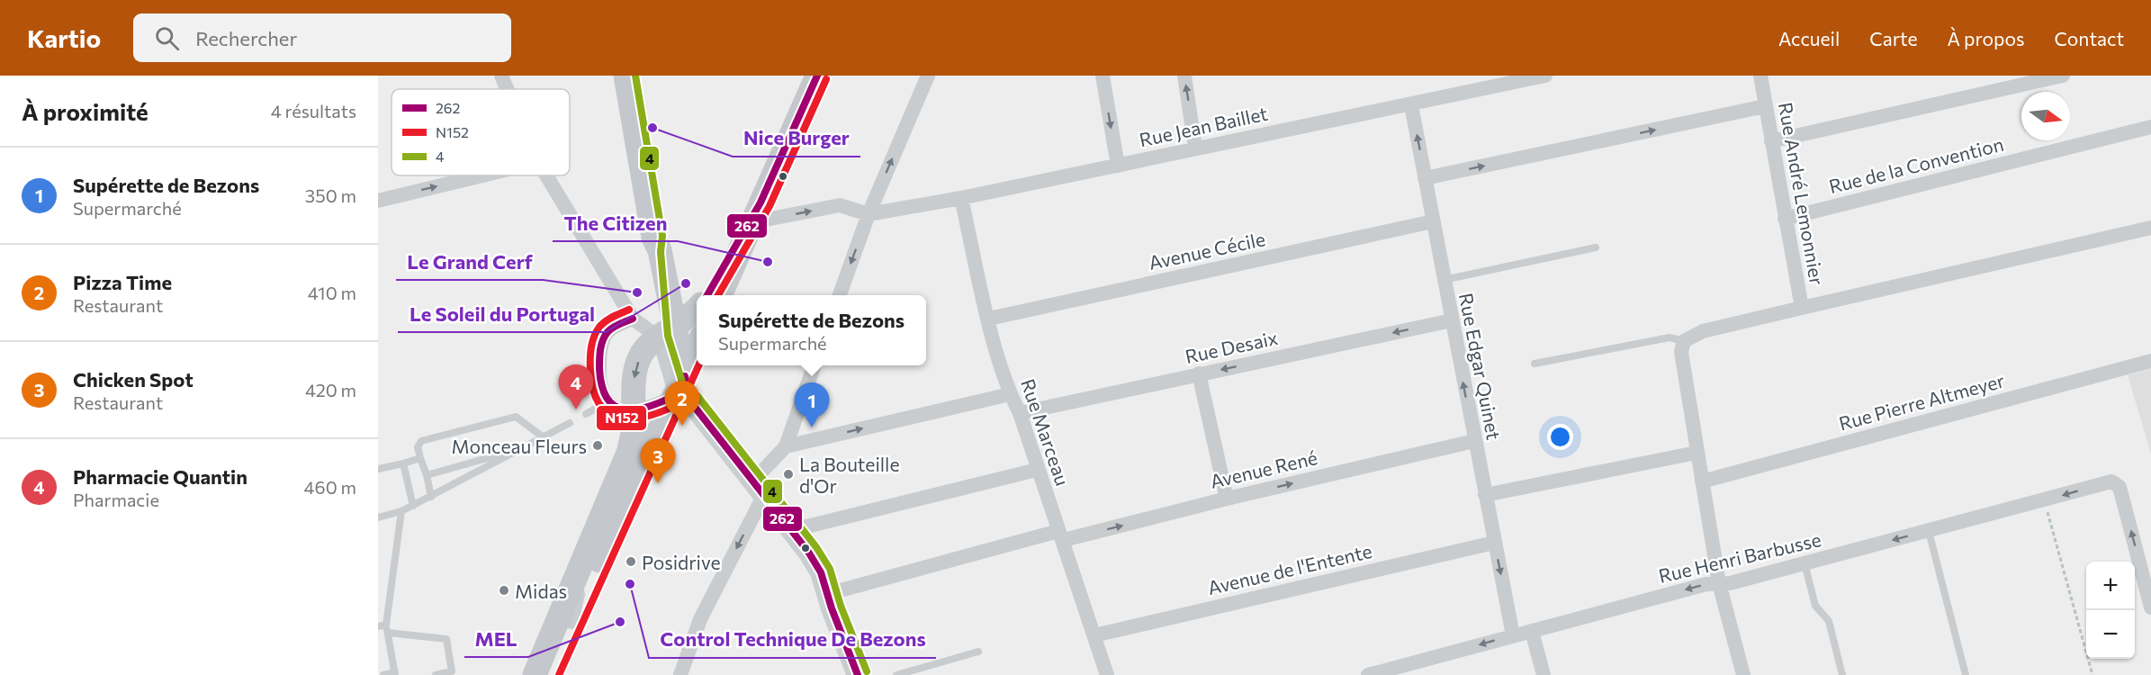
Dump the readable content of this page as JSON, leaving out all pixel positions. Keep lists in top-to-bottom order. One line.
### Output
{"streets":{"street":["Rue Jean Baillet","Rue de la Convention","Rue André Lemonnier","Avenue Cécile","Rue Desaix","Rue Edgar Quinet","Rue Pierre Altmeyer","Rue Marceau","Avenue René","Rue Henri Barbusse","Avenue de l'Entente"]},"crossings":[["Rue Jean Baillet","Rue Edgar Quinet"],["Rue Jean Baillet","Rue Marceau"],["Rue de la Convention","Rue André Lemonnier"],["Avenue Cécile","Rue Edgar Quinet"],["Avenue Cécile","Rue Marceau"],["Rue Desaix","Rue Edgar Quinet"],["Rue Desaix","Rue Marceau"],["Rue Edgar Quinet","Avenue René"],["Rue Edgar Quinet","Rue Henri Barbusse"],["Rue Edgar Quinet","Avenue de l'Entente"],["Rue Marceau","Avenue René"],["Rue Marceau","Avenue de l'Entente"]],"one_way":["Rue Desaix","Avenue René","Rue Henri Barbusse"],"places":["Nice Burger","The Citizen","Le Soleil du Portugal","Le Grand Cerf","Monceau Fleurs","La Bouteille d'Or","Posidrive","Control Technique De Bezons","Midas","MEL"],"lines":["transit line 262","transit line 4","transit line N152"],"legend":["262","N152","4"],"north":"right","page":{"header":"Kartio","search":"Rechercher","nav":["Accueil","Carte","À propos","Contact"],"heading":["À proximité","4 résultats"],"list":[{"mark":"1","name":"Supérette de Bezons","note":"Supermarché","value":"350 m"},{"mark":"2","name":"Pizza Time","note":"Restaurant","value":"410 m"},{"mark":"3","name":"Chicken Spot","note":"Restaurant","value":"420 m"},{"mark":"4","name":"Pharmacie Quantin","note":"Pharmacie","value":"460 m"}],"popup":["Supérette de Bezons","Supermarché"],"pins":["4","2","1","3"],"map_buttons":["+","−"]}}
